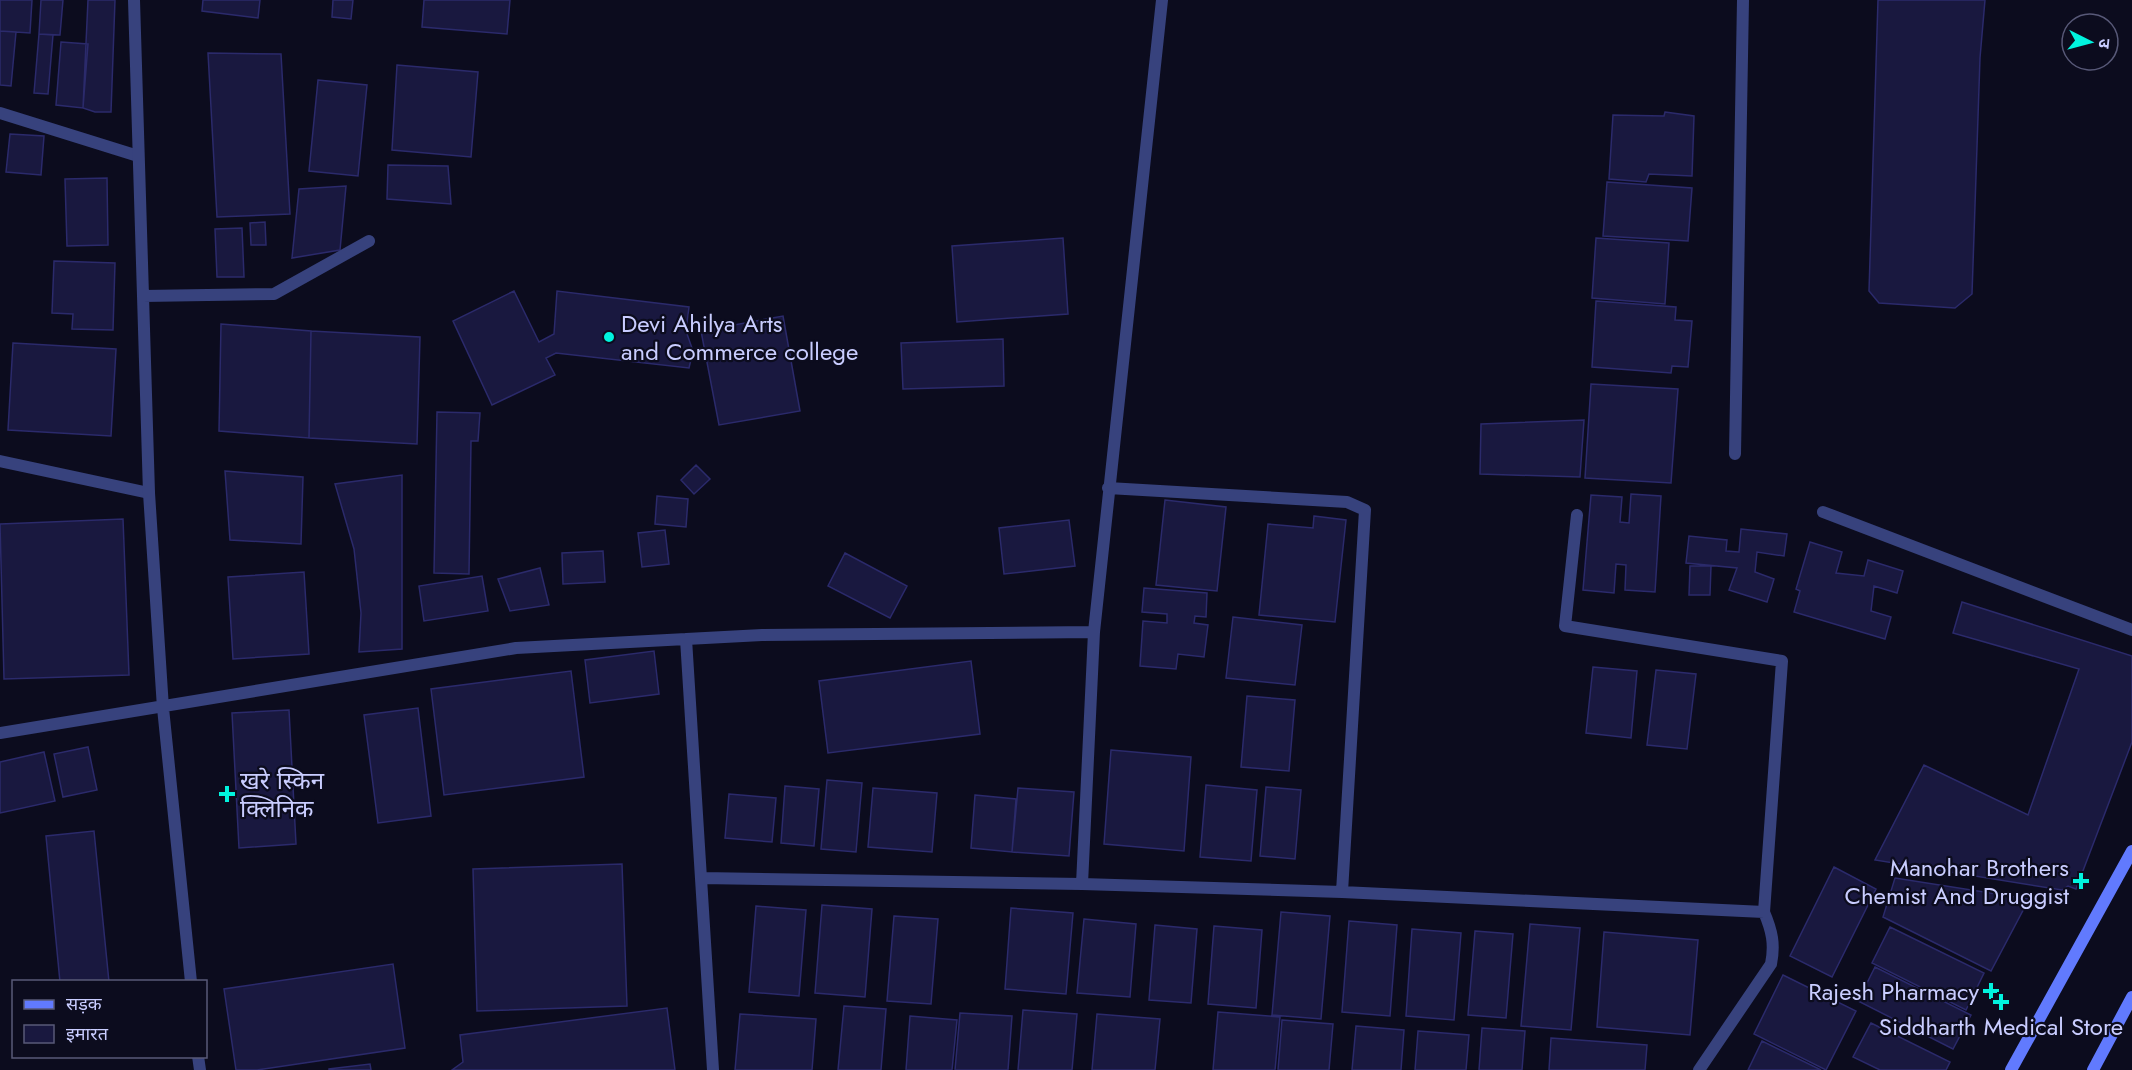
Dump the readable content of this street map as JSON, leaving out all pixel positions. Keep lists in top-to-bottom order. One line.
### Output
{"places":{"other":["Devi Ahilya Arts and Commerce college"],"health":["खरे स्किन क्लिनिक","Manohar Brothers Chemist And Druggist","Rajesh Pharmacy","Siddharth Medical Store"]},"legend":["सड़क","इमारत"],"north":"right"}
